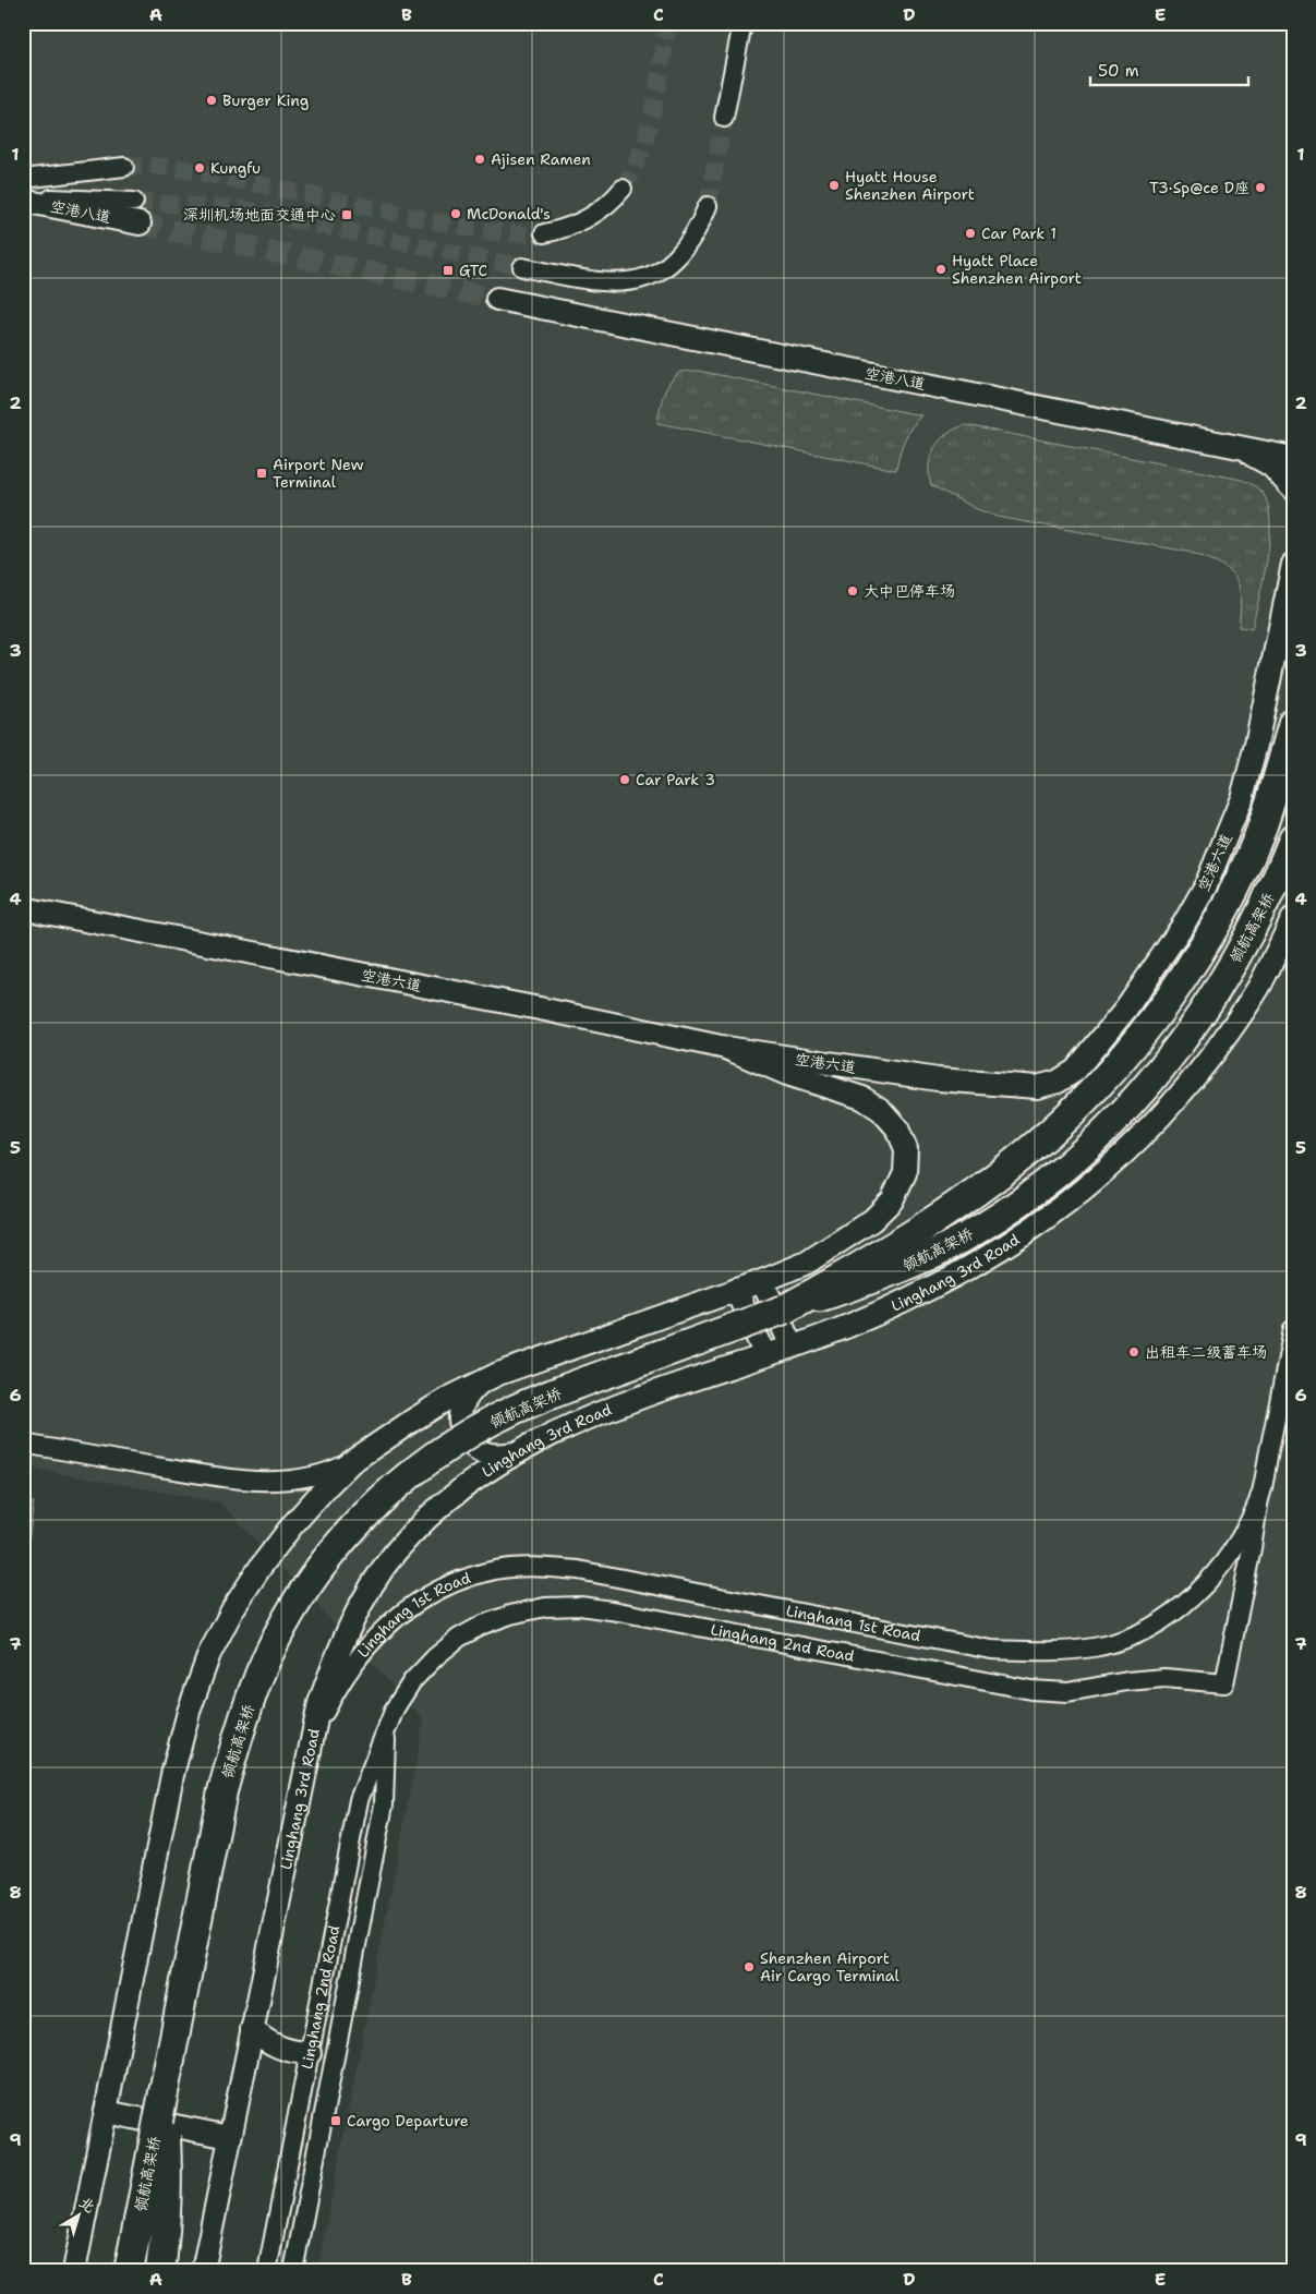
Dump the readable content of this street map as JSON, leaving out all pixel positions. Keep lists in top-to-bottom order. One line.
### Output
{"streets":{"highway":["领航高架桥"],"street":["空港八道","空港六道","Linghang 3rd Road","Linghang 1st Road","Linghang 2nd Road"]},"crossings":[["Linghang 3rd Road","Linghang 1st Road"],["Linghang 1st Road","Linghang 2nd Road"]],"places":{"other":["Burger King","Ajisen Ramen","Kungfu","Hyatt House Shenzhen Airport","T3·Sp@ce D座","McDonald's","Car Park 1","Hyatt Place Shenzhen Airport","大中巴停车场","Car Park 3","出租车二级蓄车场","Shenzhen Airport Air Cargo Terminal"],"transit":["深圳机场地面交通中心","GTC","Airport New Terminal","Cargo Departure"]},"scale_bar":"50 m","north":"top right","grid":{"columns":["A","B","C","D","E"],"rows":["1","2","3","4","5","6","7","8","9"]}}
